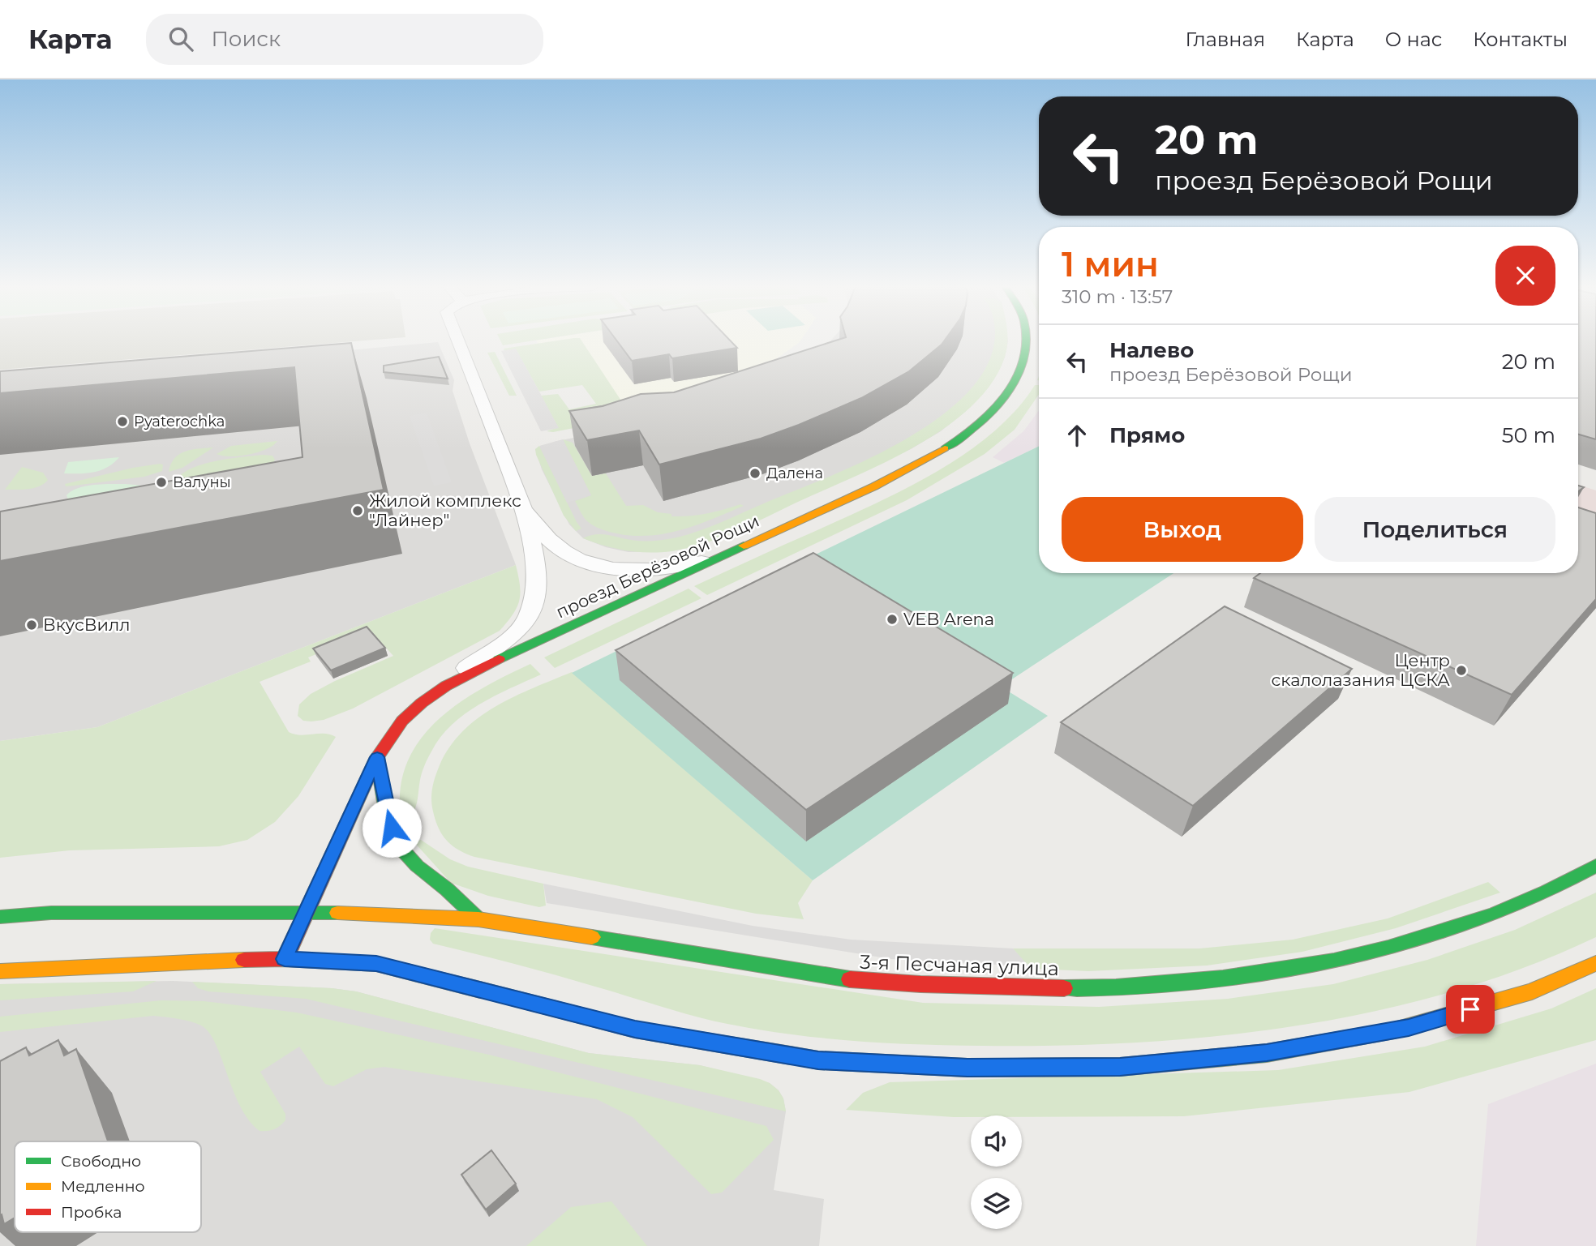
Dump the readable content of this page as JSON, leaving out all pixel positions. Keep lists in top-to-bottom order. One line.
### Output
{"streets":{"street":["проезд Берёзовой Рощи","3-я Песчаная улица"]},"crossings":[["проезд Берёзовой Рощи","3-я Песчаная улица"]],"places":["Pyaterochka","Далена","Валуны","Жилой комплекс \"Лайнер\"","VEB Arena","ВкусВилл","Центр скалолазания ЦСКА"],"legend":["Свободно","Медленно","Пробка"],"page":{"header":"Карта","search":"Поиск","nav":["Главная","Карта","О нас","Контакты"],"turn":["20 m","проезд Берёзовой Рощи"],"heading":["1 мин","310 m · 13:57"],"list":[{"name":"Налево","note":"проезд Берёзовой Рощи","value":"20 m"},{"name":"Прямо","value":"50 m"}],"buttons":["Выход","Поделиться"]}}
